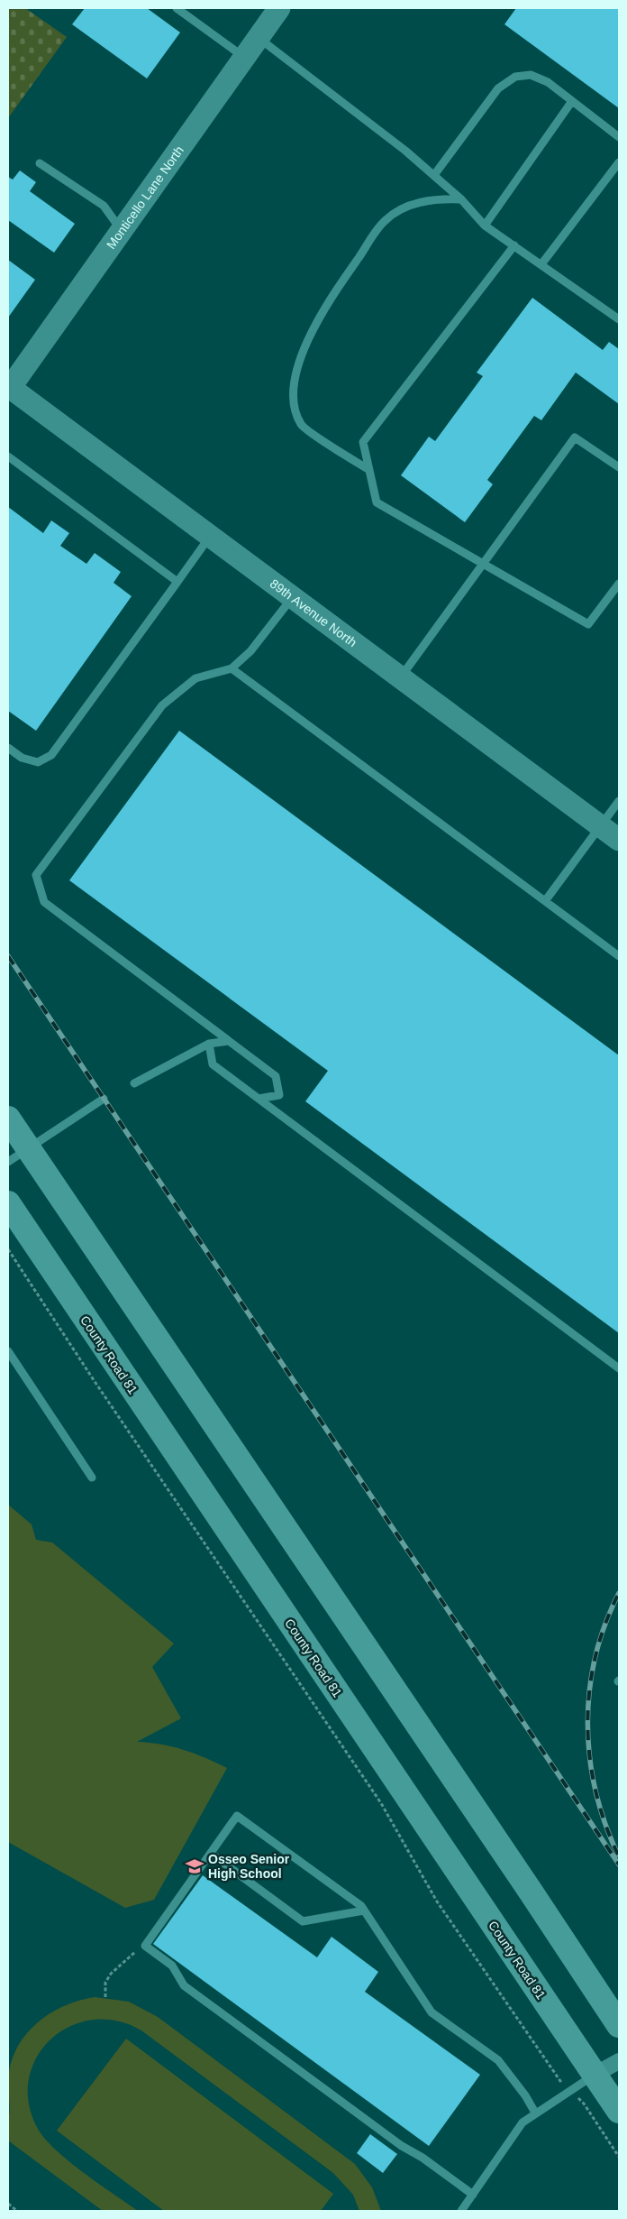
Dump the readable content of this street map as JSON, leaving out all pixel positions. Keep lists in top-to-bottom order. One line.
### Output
{"streets":{"highway":["County Road 81"],"street":["Monticello Lane North","89th Avenue North"]},"crossings":[["Monticello Lane North","89th Avenue North"]],"places":{"school or university":["Osseo Senior High School"]}}
